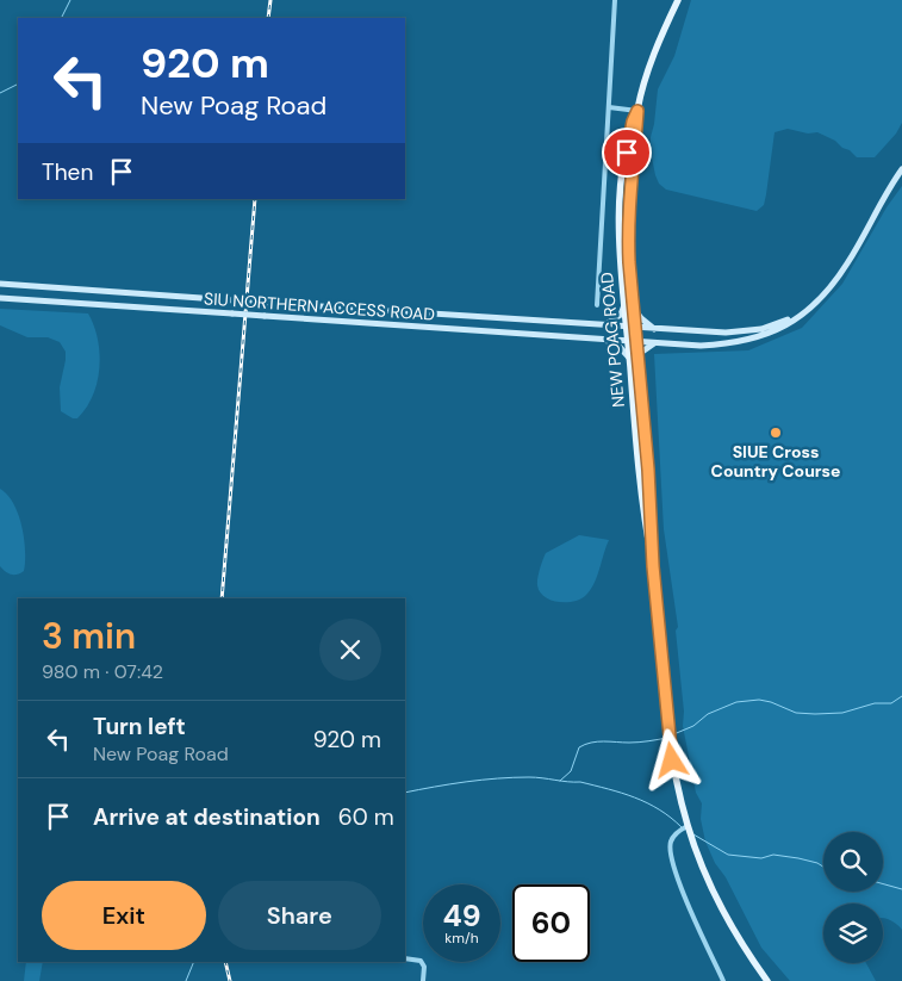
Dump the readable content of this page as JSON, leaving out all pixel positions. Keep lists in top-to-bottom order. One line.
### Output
{"streets":{"main road":["SIU NORTHERN ACCESS ROAD","NEW POAG ROAD"]},"crossings":[["SIU NORTHERN ACCESS ROAD","NEW POAG ROAD"]],"places":["SIUE Cross Country Course"],"page":{"turn":["920 m","New Poag Road"],"then":"Then","heading":["3 min","980 m · 07:42"],"list":[{"name":"Turn left","note":"New Poag Road","value":"920 m"},{"name":"Arrive at destination","value":"60 m"}],"buttons":["Exit","Share"],"speed":"49 km/h","limit":"60"}}
